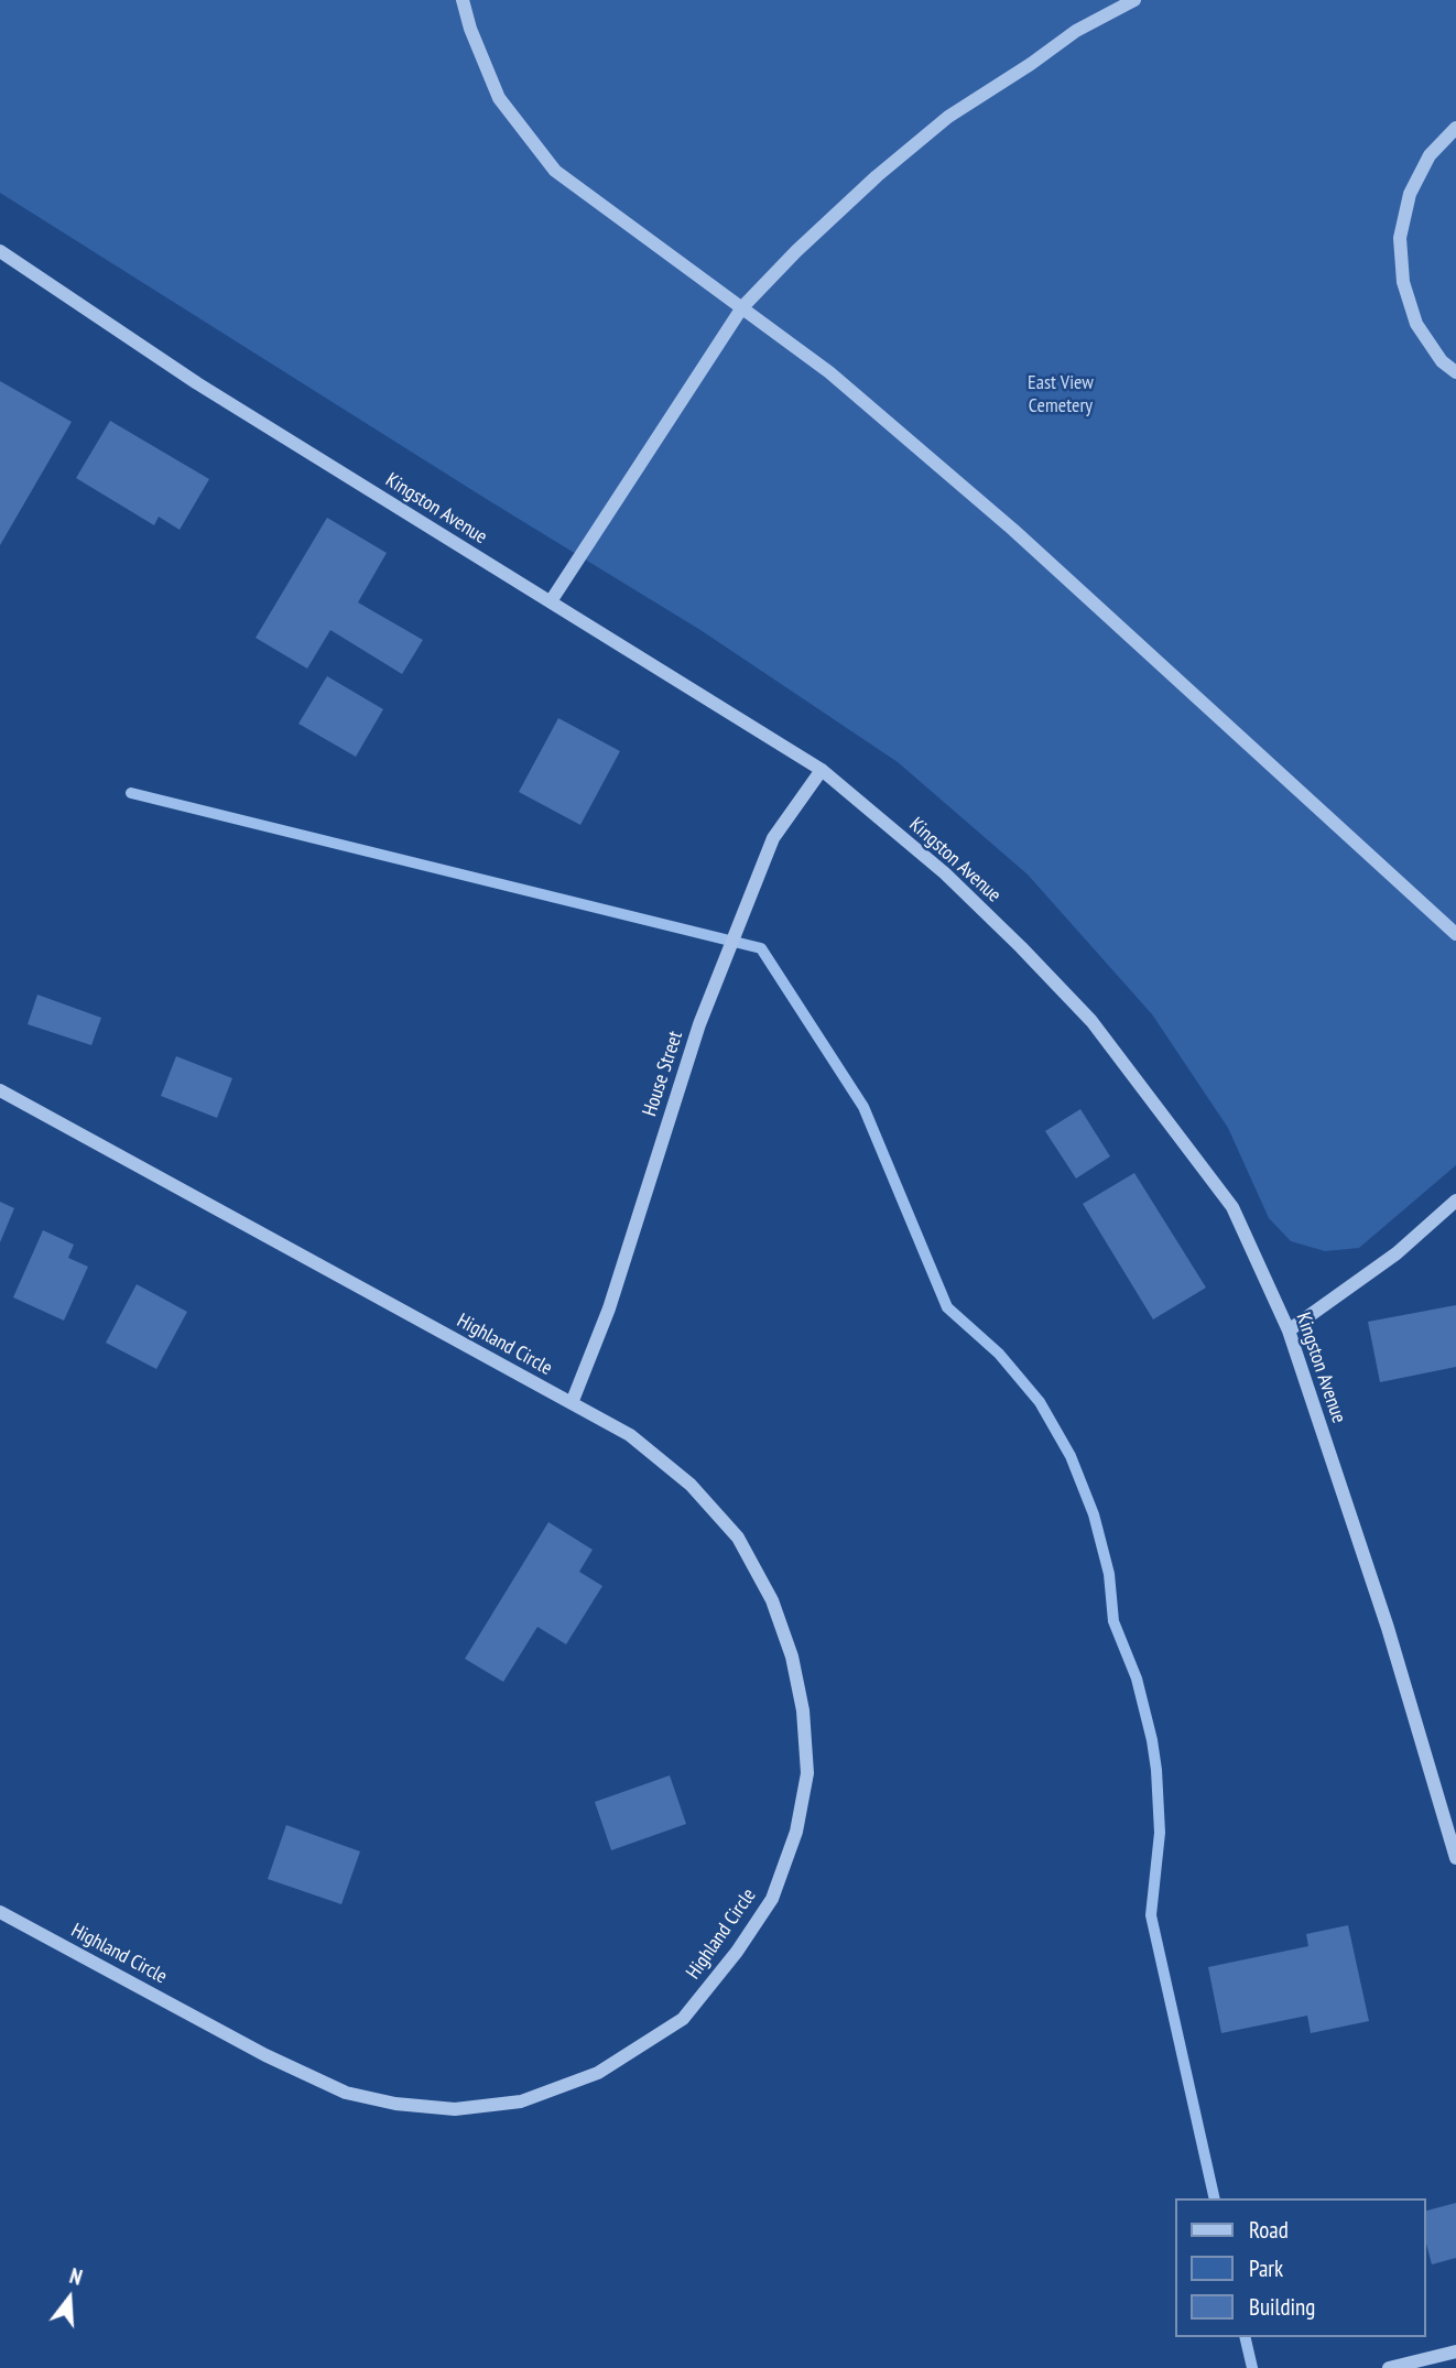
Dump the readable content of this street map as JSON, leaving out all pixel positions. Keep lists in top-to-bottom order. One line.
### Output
{"streets":{"street":["Kingston Avenue","House Street","Highland Circle"]},"crossings":[["Kingston Avenue","House Street"],["House Street","Highland Circle"]],"parks":["East View Cemetery"],"legend":["Road","Park","Building"],"north":"top"}
